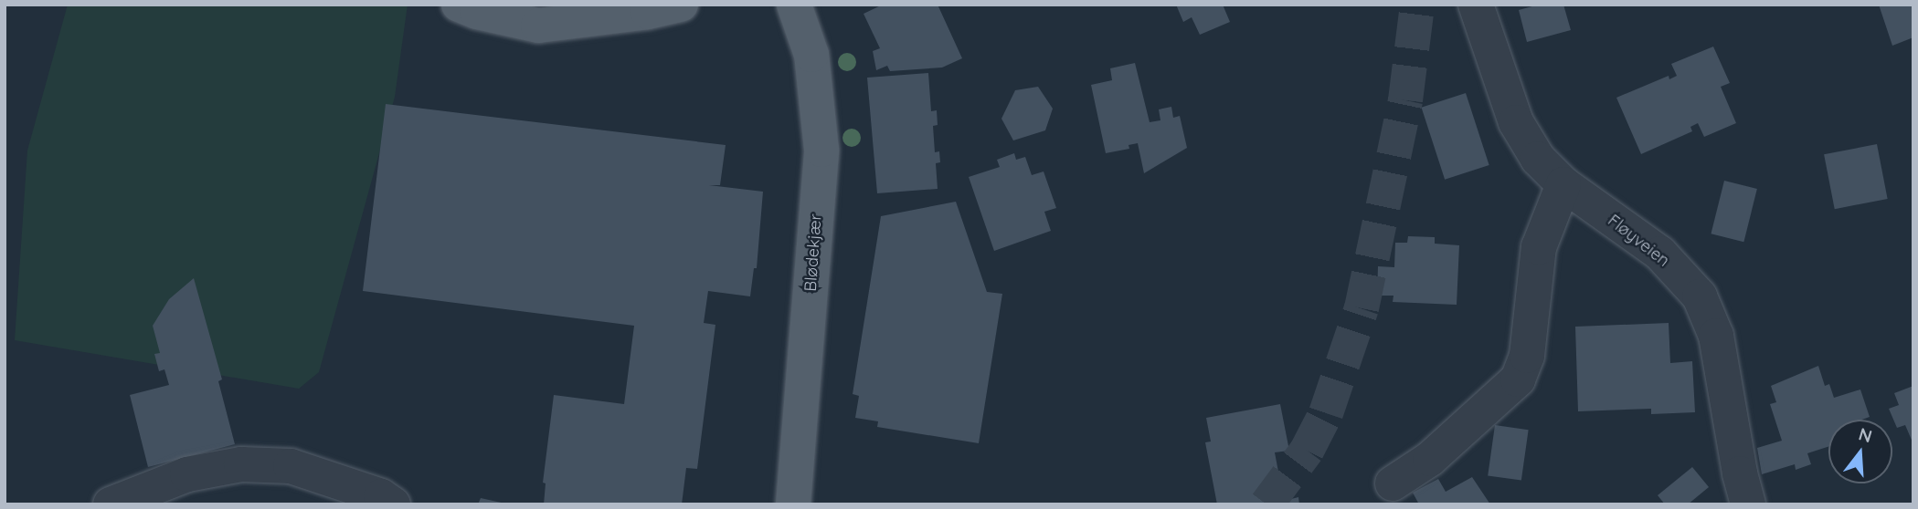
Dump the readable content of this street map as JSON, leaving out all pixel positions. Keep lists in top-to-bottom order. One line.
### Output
{"streets":{"main road":["Blødekjær"],"street":["Fløyveien"]},"north":"top"}
